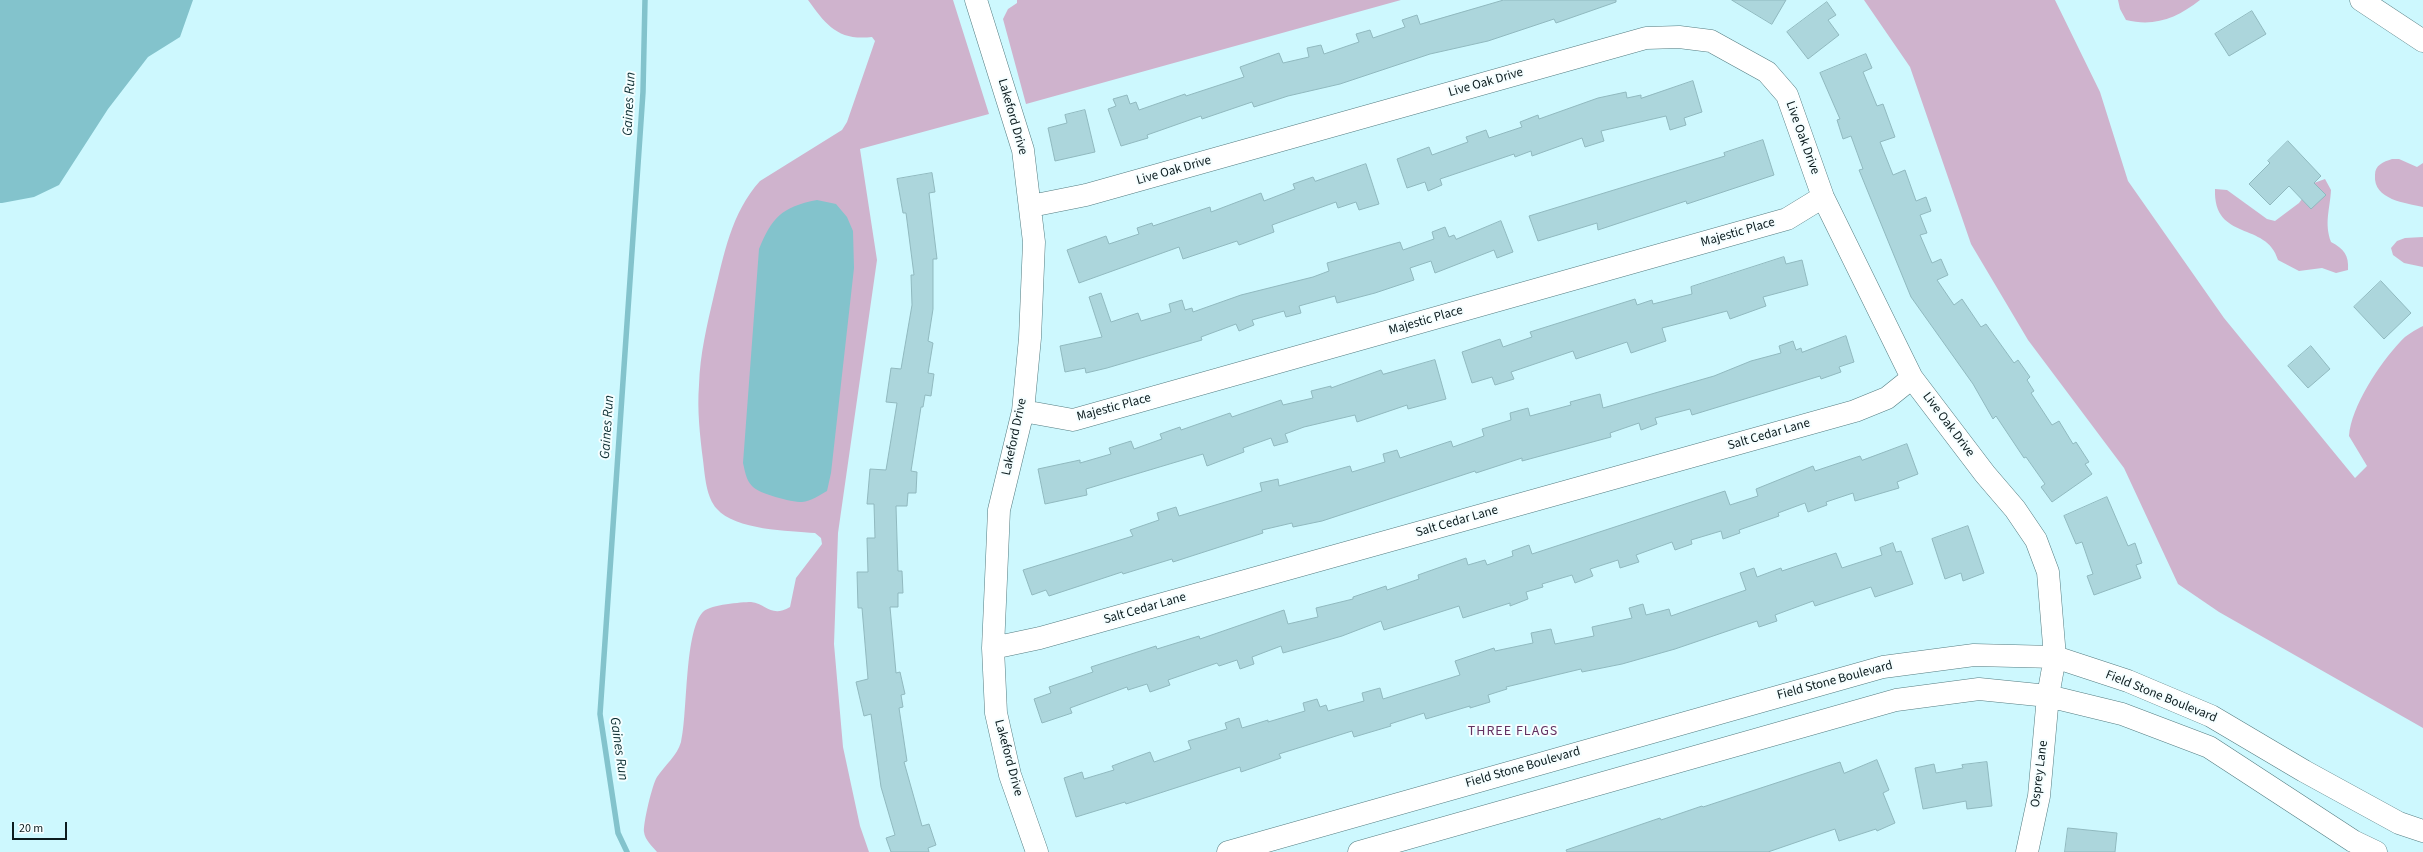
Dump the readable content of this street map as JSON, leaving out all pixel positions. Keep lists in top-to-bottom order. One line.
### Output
{"streets":{"street":["Live Oak Drive","Lakeford Drive","Majestic Place","Salt Cedar Lane","Field Stone Boulevard","Osprey Lane"]},"crossings":[["Live Oak Drive","Lakeford Drive"],["Live Oak Drive","Majestic Place"],["Live Oak Drive","Salt Cedar Lane"],["Live Oak Drive","Field Stone Boulevard"],["Live Oak Drive","Osprey Lane"],["Lakeford Drive","Majestic Place"],["Lakeford Drive","Salt Cedar Lane"]],"districts":["THREE FLAGS"],"water":["Gaines Run"],"scale_bar":"20 m"}
